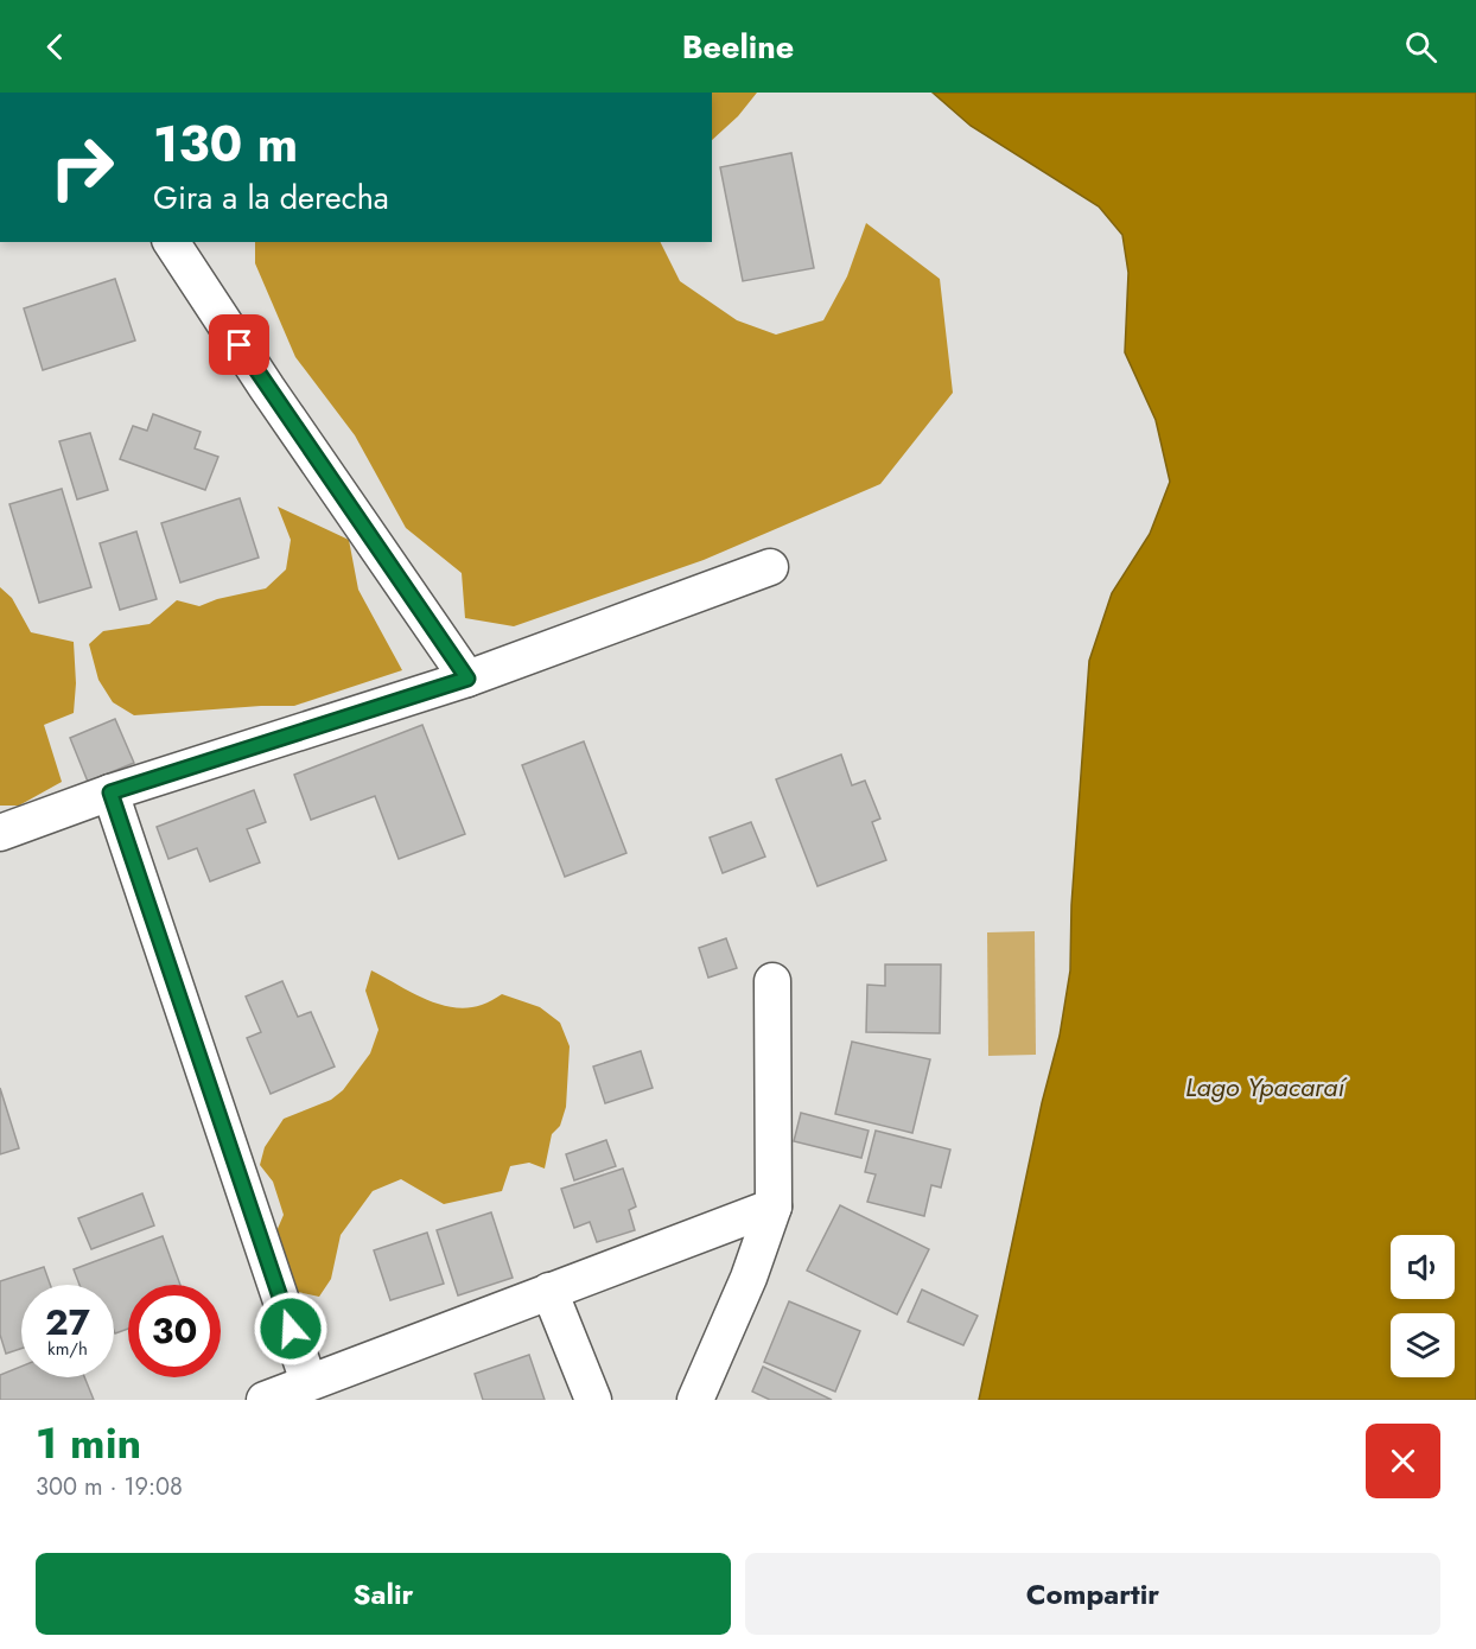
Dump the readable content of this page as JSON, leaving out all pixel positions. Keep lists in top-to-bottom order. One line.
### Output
{"water":["Lago Ypacaraí"],"page":{"header":"Beeline","turn":["130 m","Gira a la derecha"],"speed":"27 km/h","limit":"30","heading":["1 min","300 m · 19:08"],"buttons":["Salir","Compartir"]}}
